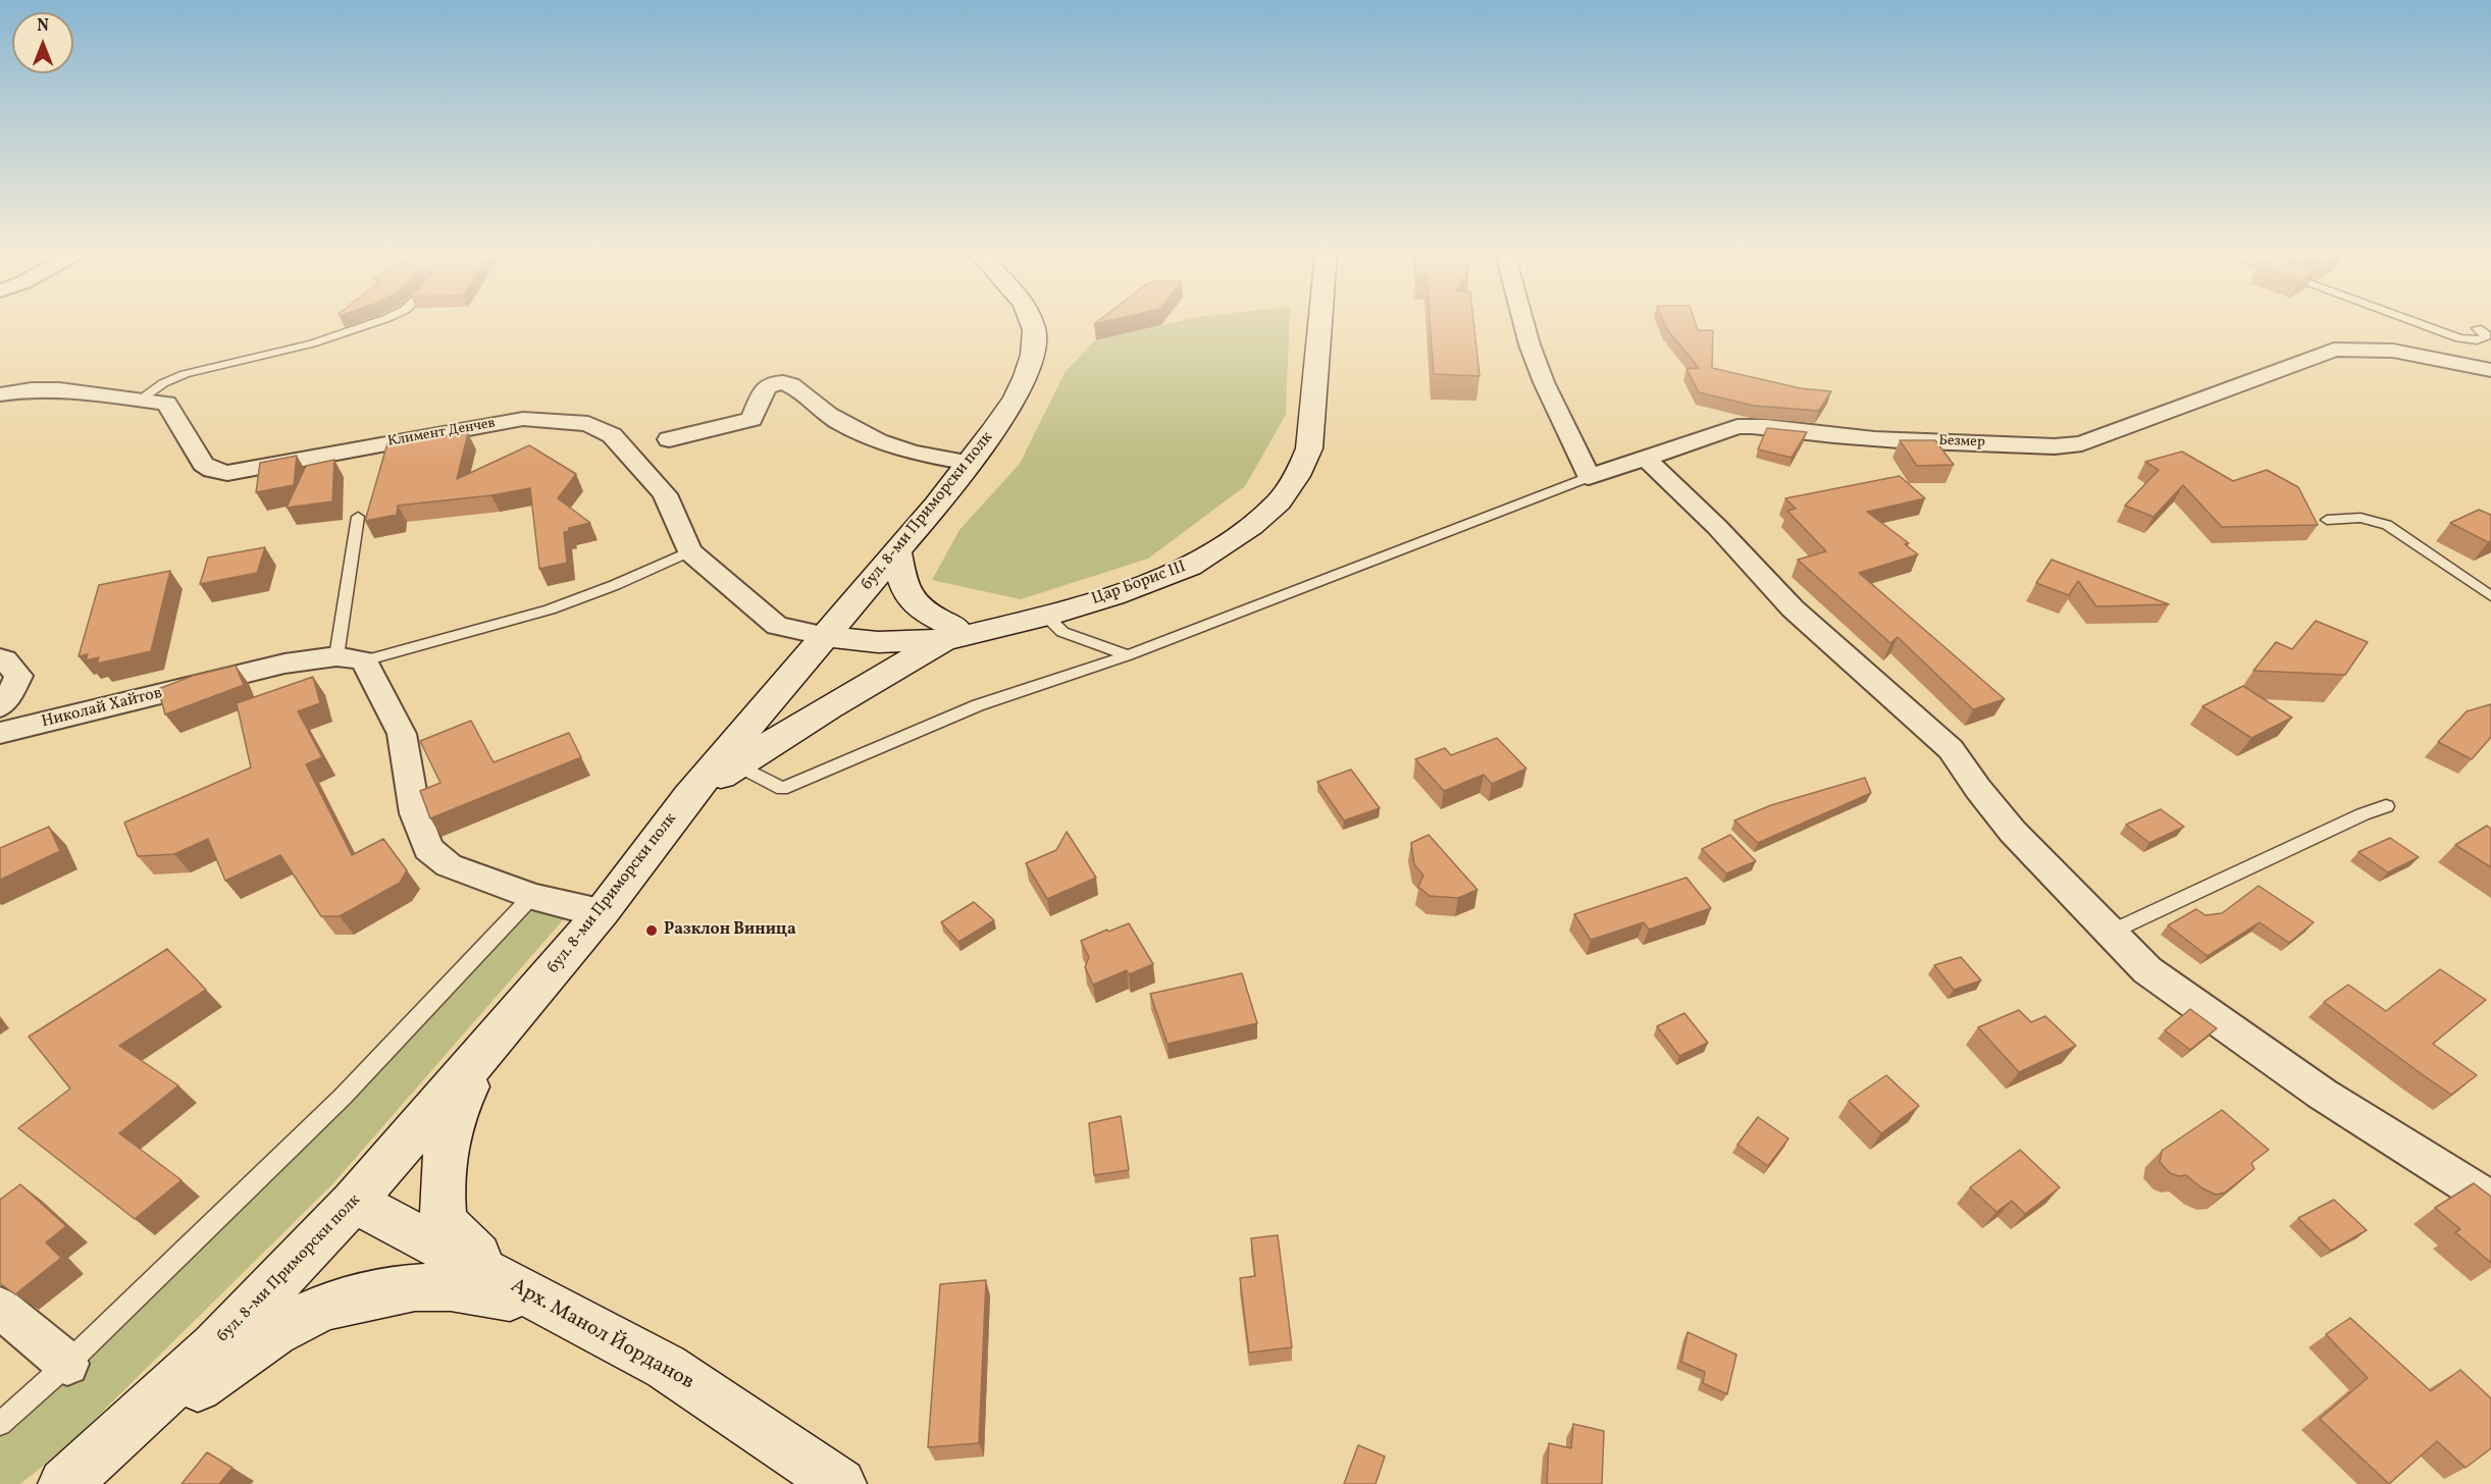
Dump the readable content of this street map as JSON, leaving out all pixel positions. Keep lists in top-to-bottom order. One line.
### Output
{"streets":{"street":["Климент Денчев","Безмер","бул. 8-ми Приморски полк","Цар Борис III","Николай Хайтов","Арх. Манол Йорданов"]},"crossings":[["Климент Денчев","бул. 8-ми Приморски полк"],["Климент Денчев","Цар Борис III"],["бул. 8-ми Приморски полк","Цар Борис III"],["бул. 8-ми Приморски полк","Арх. Манол Йорданов"]],"places":["Разклон Виница"],"north":"top"}
